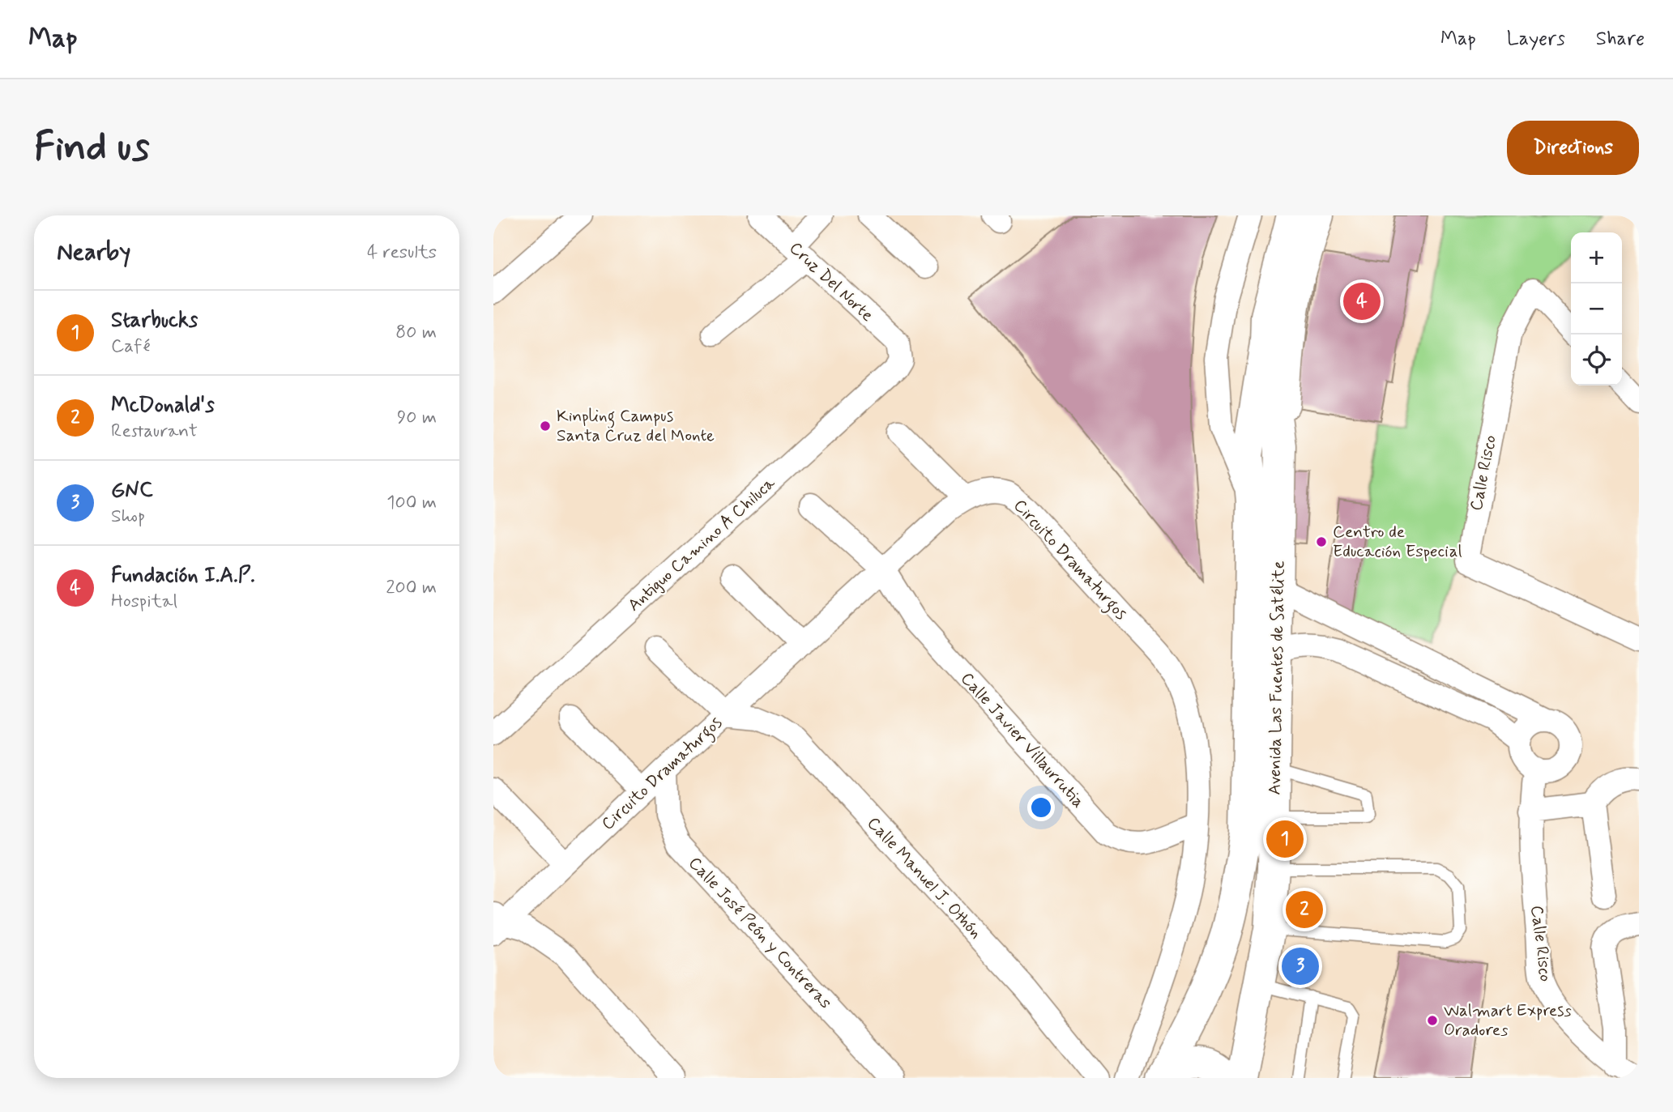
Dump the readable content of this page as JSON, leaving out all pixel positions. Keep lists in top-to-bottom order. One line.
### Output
{"streets":{"main road":["Avenida Las Fuentes de Satélite"],"street":["Cruz Del Norte","Calle Risco","Antiguo Camino A Chiluca","Circuito Dramaturgos","Calle Javier Villaurrutia","Calle Manuel J. Othón","Calle José Peón y Contreras"]},"crossings":[["Cruz Del Norte","Antiguo Camino A Chiluca"],["Circuito Dramaturgos","Calle Javier Villaurrutia"],["Circuito Dramaturgos","Calle Manuel J. Othón"],["Circuito Dramaturgos","Calle José Peón y Contreras"]],"places":["Kinpling Campus Santa Cruz del Monte","Centro de Educación Especial","Walmart Express Oradores"],"page":{"header":"Map","nav":["Map","Layers","Share"],"buttons":"Directions","title":"Find us","heading":["Nearby","4 results"],"map_buttons":["+","−"],"pins":["4","1","2","3"],"list":[{"mark":"1","name":"Starbucks","note":"Café","value":"80 m"},{"mark":"2","name":"McDonald's","note":"Restaurant","value":"90 m"},{"mark":"3","name":"GNC","note":"Shop","value":"100 m"},{"mark":"4","name":"Fundación I.A.P.","note":"Hospital","value":"200 m"}]}}
